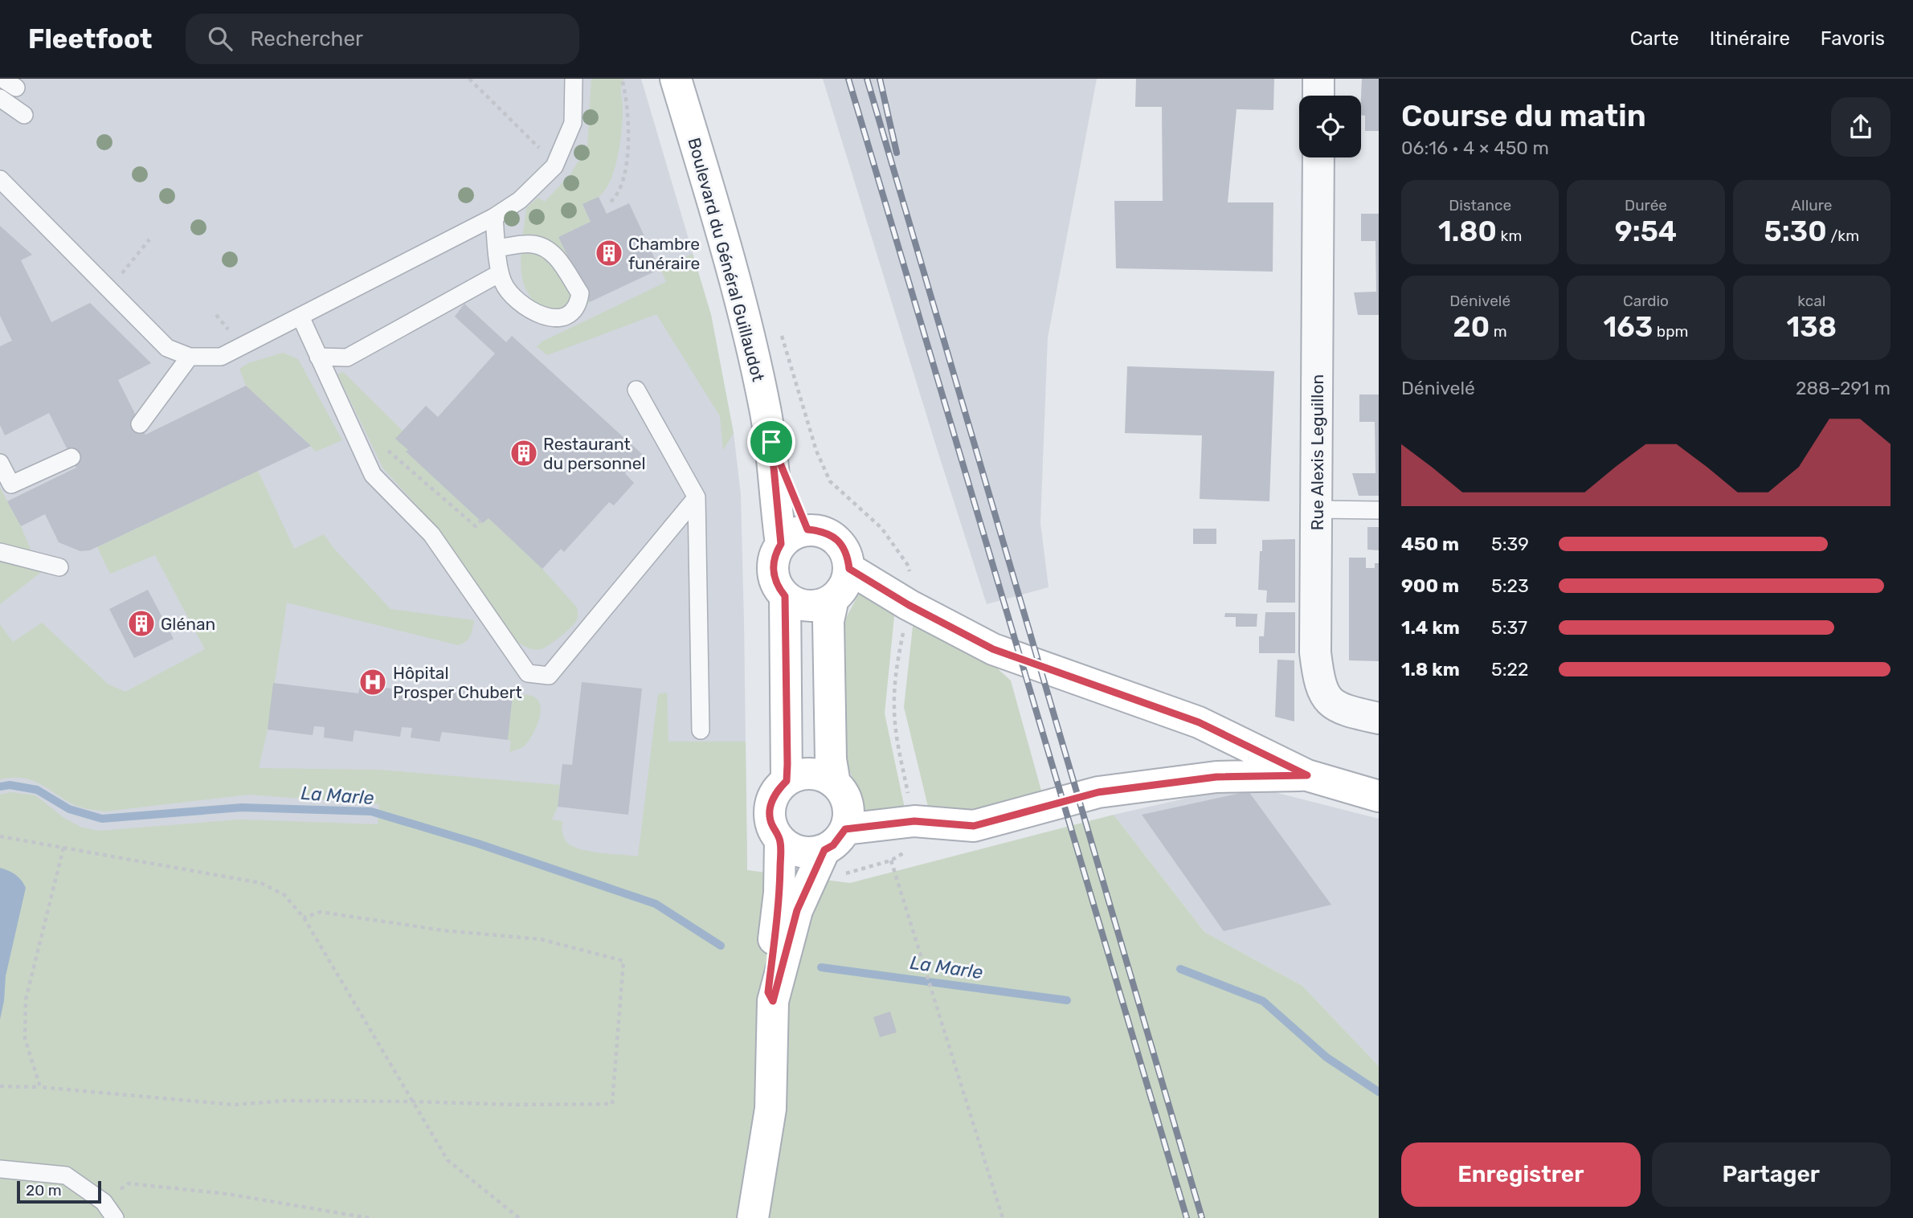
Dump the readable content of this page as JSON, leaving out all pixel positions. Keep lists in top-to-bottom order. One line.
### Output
{"streets":{"street":["Boulevard du Général Guillaudot","Rue Alexis Leguillon"]},"water":["La Marle"],"places":{"building":["Chambre funéraire","Restaurant du personnel","Glénan"],"hospital":["Hôpital Prosper Chubert"]},"scale_bar":"20 m","page":{"header":"Fleetfoot","search":"Rechercher","nav":["Carte","Itinéraire","Favoris"],"heading":["Course du matin","06:16 · 4 × 450 m"],"stats":[["Distance","1.80 km"],["Durée","9:54"],["Allure","5:30 /km"],["Dénivelé","20 m"],["Cardio","163 bpm"],["kcal","138"]],"chart":["Dénivelé","288–291 m"],"list":[{"name":"450 m","note":"5:39"},{"name":"900 m","note":"5:23"},{"name":"1.4 km","note":"5:37"},{"name":"1.8 km","note":"5:22"}],"buttons":["Enregistrer","Partager"],"scale":"20 m"}}
